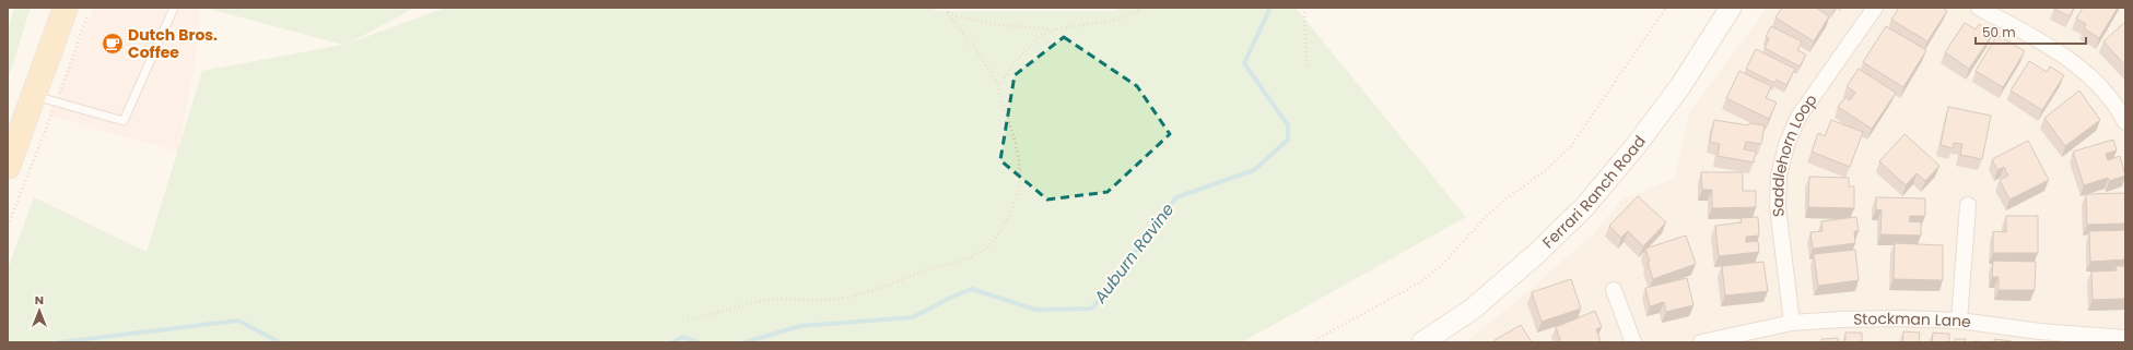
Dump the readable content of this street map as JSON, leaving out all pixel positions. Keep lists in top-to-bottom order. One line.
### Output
{"streets":{"main road":["Ferrari Ranch Road"],"street":["Saddlehorn Loop","Stockman Lane"]},"crossings":[["Saddlehorn Loop","Stockman Lane"]],"water":["Auburn Ravine"],"places":{"cafe":["Dutch Bros. Coffee"]},"scale_bar":"50 m","north":"top"}
